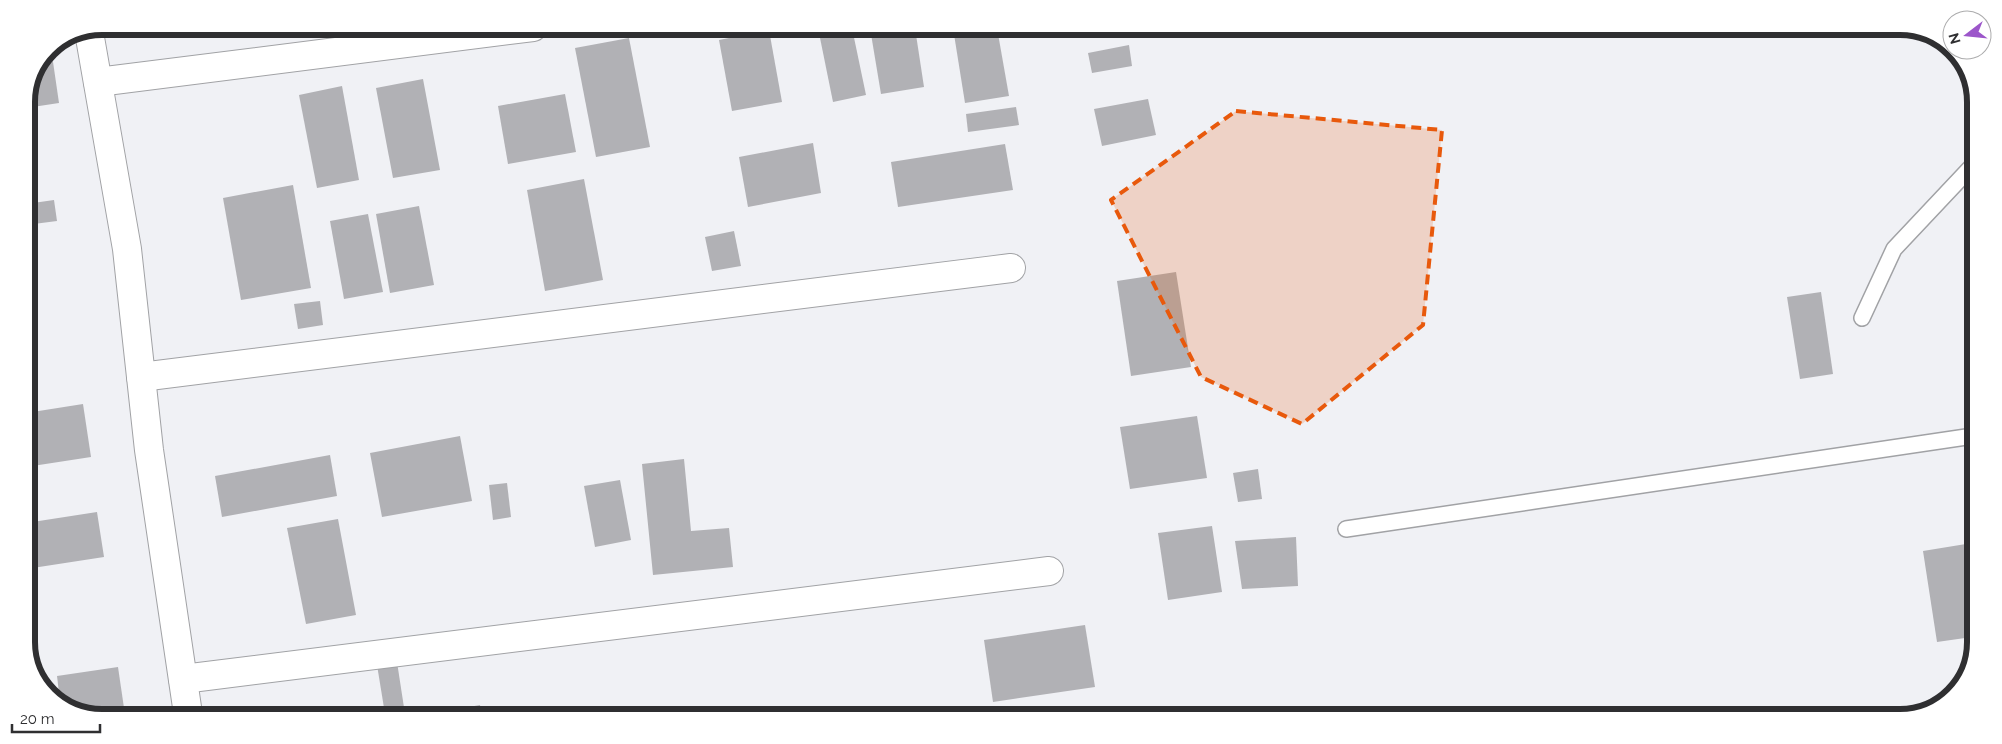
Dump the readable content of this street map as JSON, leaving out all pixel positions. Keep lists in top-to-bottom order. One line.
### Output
{"scale_bar":"20 m","north":"left"}
